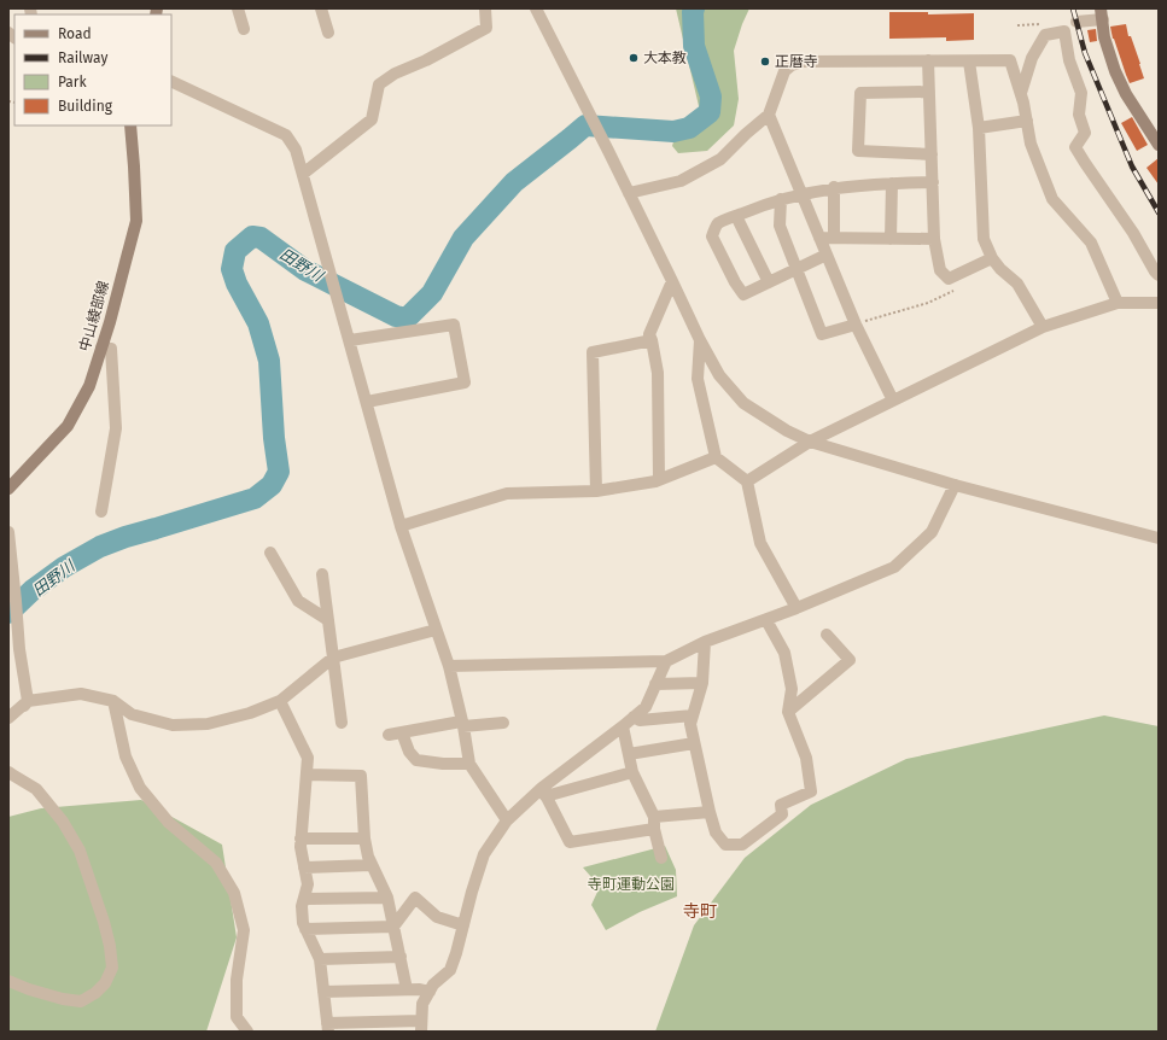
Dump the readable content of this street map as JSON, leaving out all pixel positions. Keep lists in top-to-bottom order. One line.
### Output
{"streets":{"main road":["中山綾部線"]},"districts":["寺町"],"water":["田野川"],"parks":["寺町運動公園"],"places":["大本教","正暦寺"],"legend":["Road","Railway","Park","Building"]}
